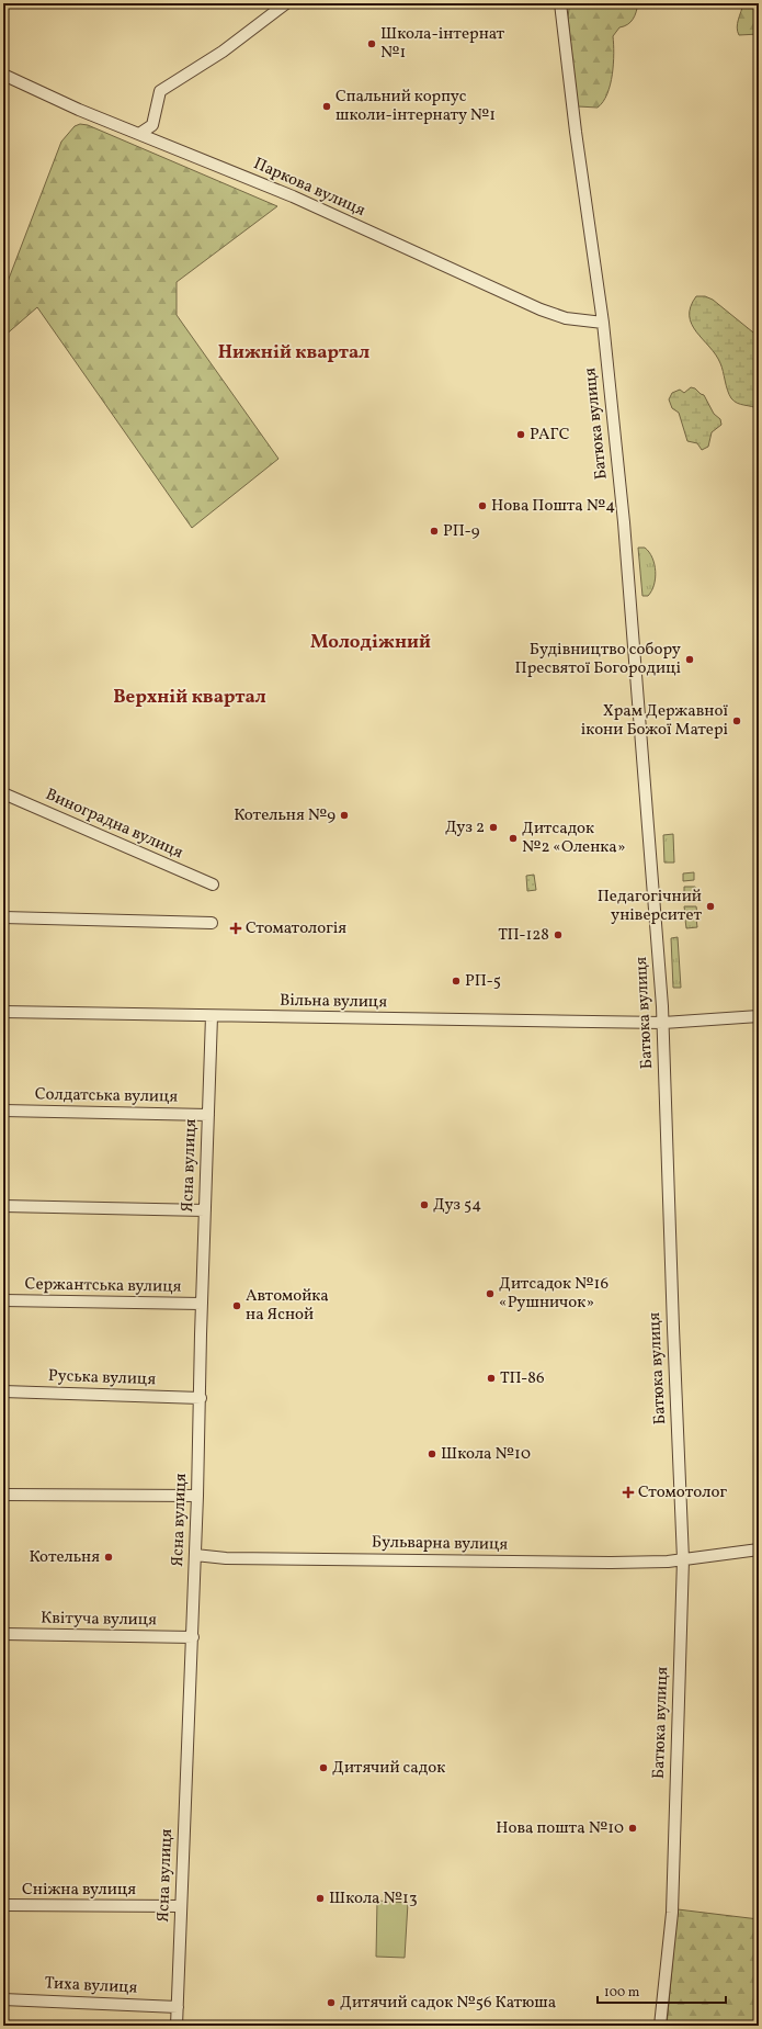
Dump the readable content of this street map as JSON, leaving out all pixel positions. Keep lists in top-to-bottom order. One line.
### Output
{"streets":{"street":["Паркова вулиця","Батюка вулиця","Виноградна вулиця","Вільна вулиця","Солдатська вулиця","Ясна вулиця","Сержантська вулиця","Руська вулиця","Бульварна вулиця","Квітуча вулиця","Сніжна вулиця","Тиха вулиця"]},"crossings":[["Паркова вулиця","Батюка вулиця"],["Батюка вулиця","Вільна вулиця"],["Батюка вулиця","Бульварна вулиця"],["Вільна вулиця","Ясна вулиця"],["Солдатська вулиця","Ясна вулиця"],["Ясна вулиця","Сержантська вулиця"],["Ясна вулиця","Руська вулиця"],["Ясна вулиця","Бульварна вулиця"],["Ясна вулиця","Квітуча вулиця"],["Ясна вулиця","Сніжна вулиця"],["Ясна вулиця","Тиха вулиця"]],"districts":["Нижній квартал","Молодіжний","Верхній квартал"],"places":{"other":["Школа-інтернат №1","Спальний корпус школи-інтернату №1","РАГС","Нова Пошта №4","РП-9","Будівництво собору Пресвятої Богородиці","Храм Державної ікони Божої Матері","Котельня №9","Дуз 2","Дитсадок №2 «Оленка»","Педагогічний університет","ТП-128","РП-5","Дуз 54","Дитсадок №16 «Рушничок»","Автомойка на Ясной","ТП-86","Школа №10","Котельня","Дитячий садок","Нова пошта №10","Школа №13","Дитячий садок №56 Катюша"],"health":["Стоматологія","Стомотолог"]},"scale_bar":"100 m"}
